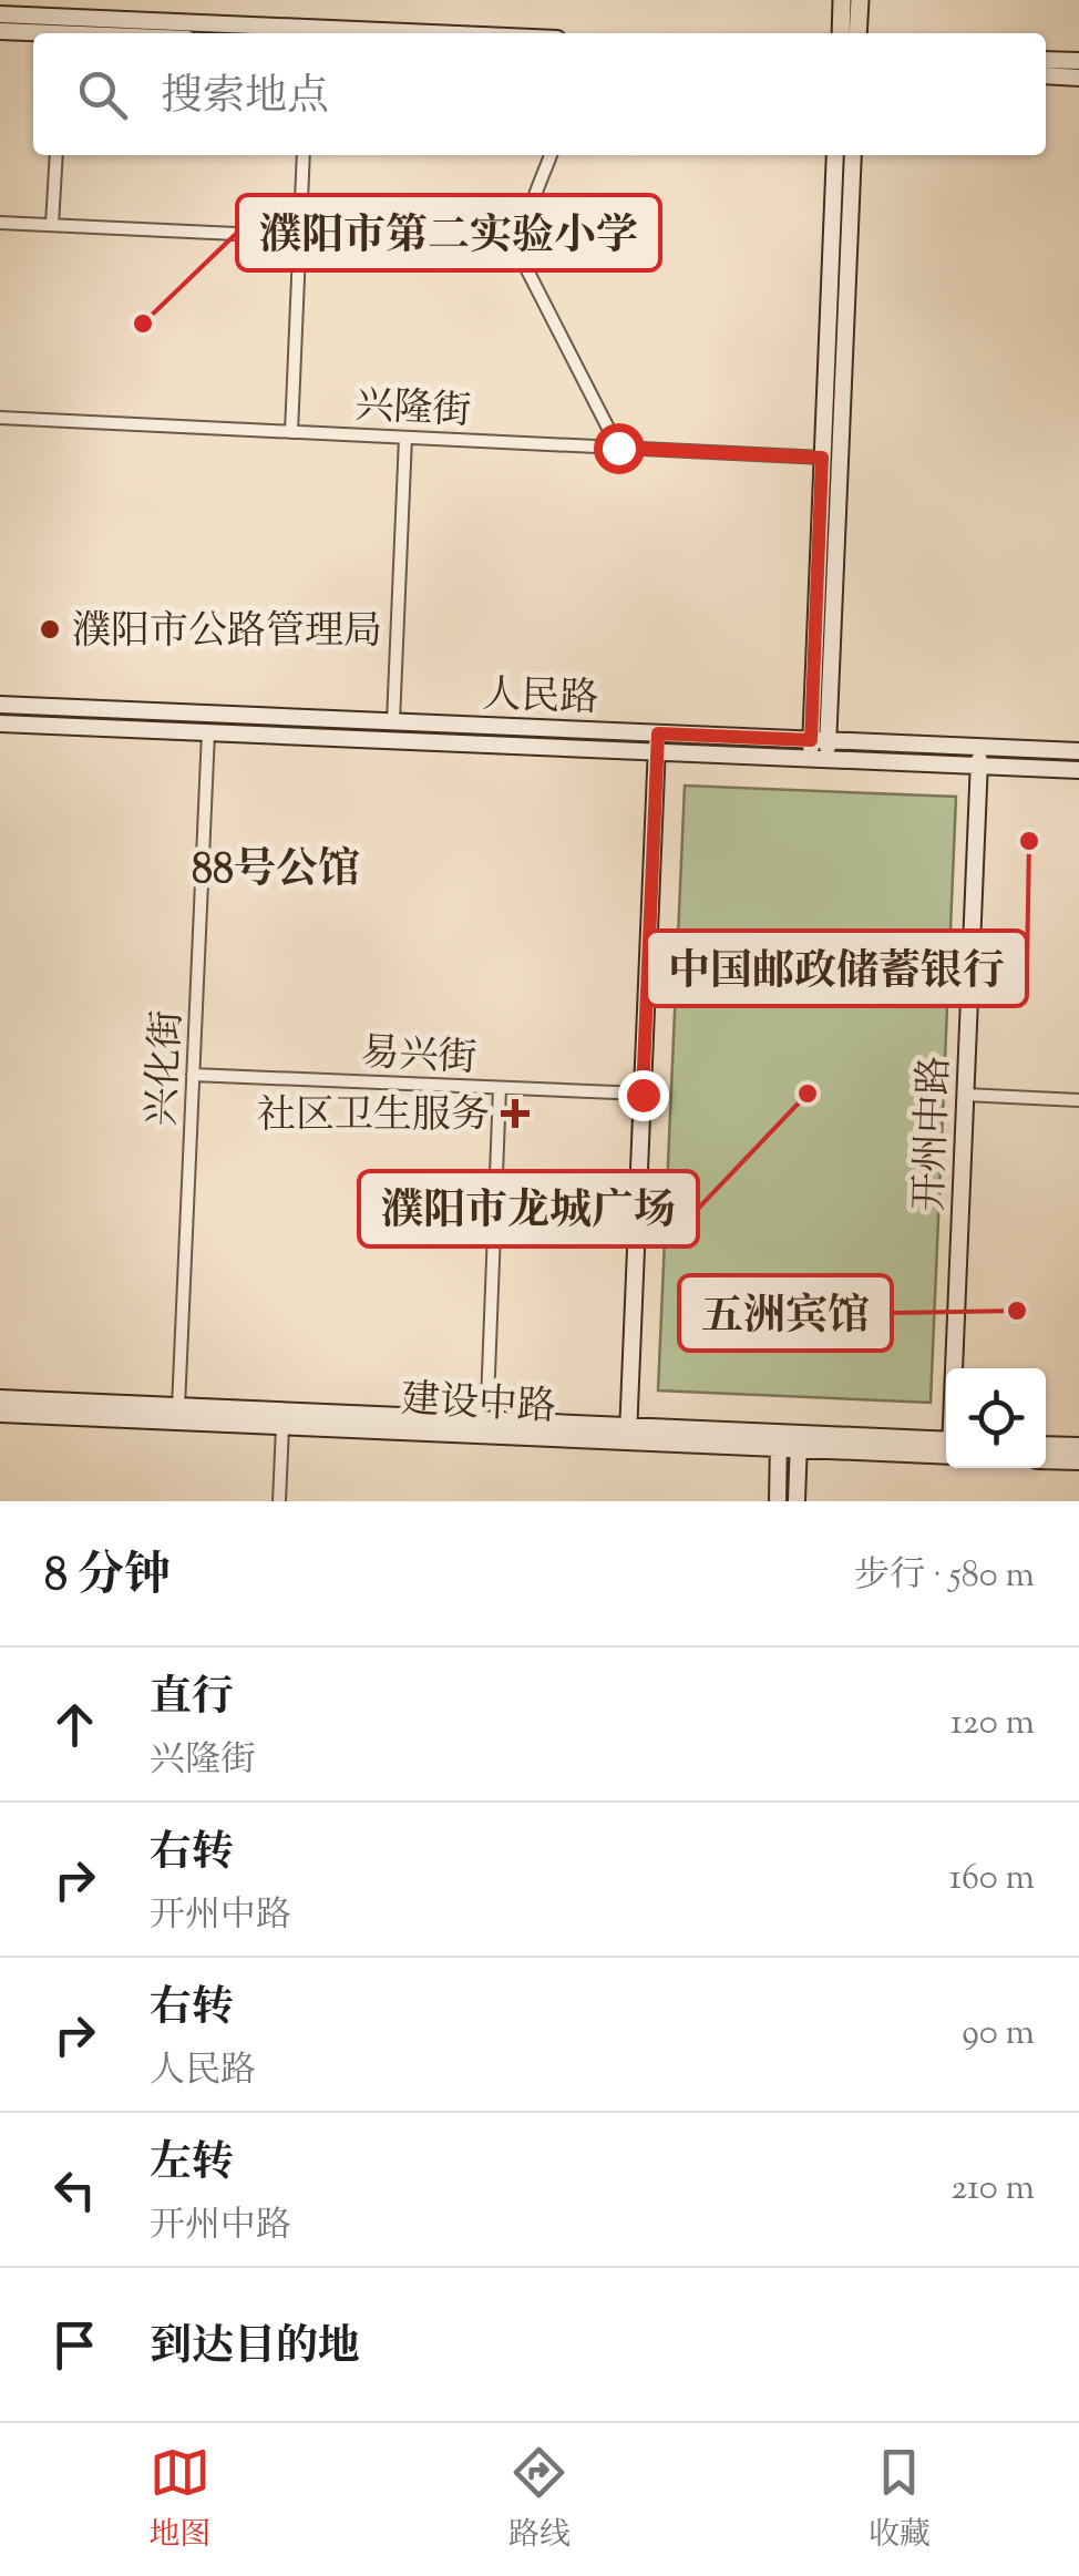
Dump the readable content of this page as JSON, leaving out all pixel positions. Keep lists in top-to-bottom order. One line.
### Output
{"streets":{"main road":["人民路","开州中路","建设中路"],"street":["兴隆街","易兴街","兴化街"]},"crossings":[["人民路","兴化街"],["人民路","开州中路"],["易兴街","兴化街"],["兴化街","建设中路"]],"districts":["88号公馆"],"places":{"other":["濮阳市第二实验小学","濮阳市公路管理局","中国邮政储蓄银行","濮阳市龙城广场","五洲宾馆"],"health":["社区卫生服务"]},"page":{"search":"搜索地点","heading":["8 分钟","步行 · 580 m"],"list":[["直行","兴隆街","120 m"],["右转","开州中路","160 m"],["右转","人民路","90 m"],["左转","开州中路","210 m"],"到达目的地"],"nav":["地图","路线","收藏"]}}
